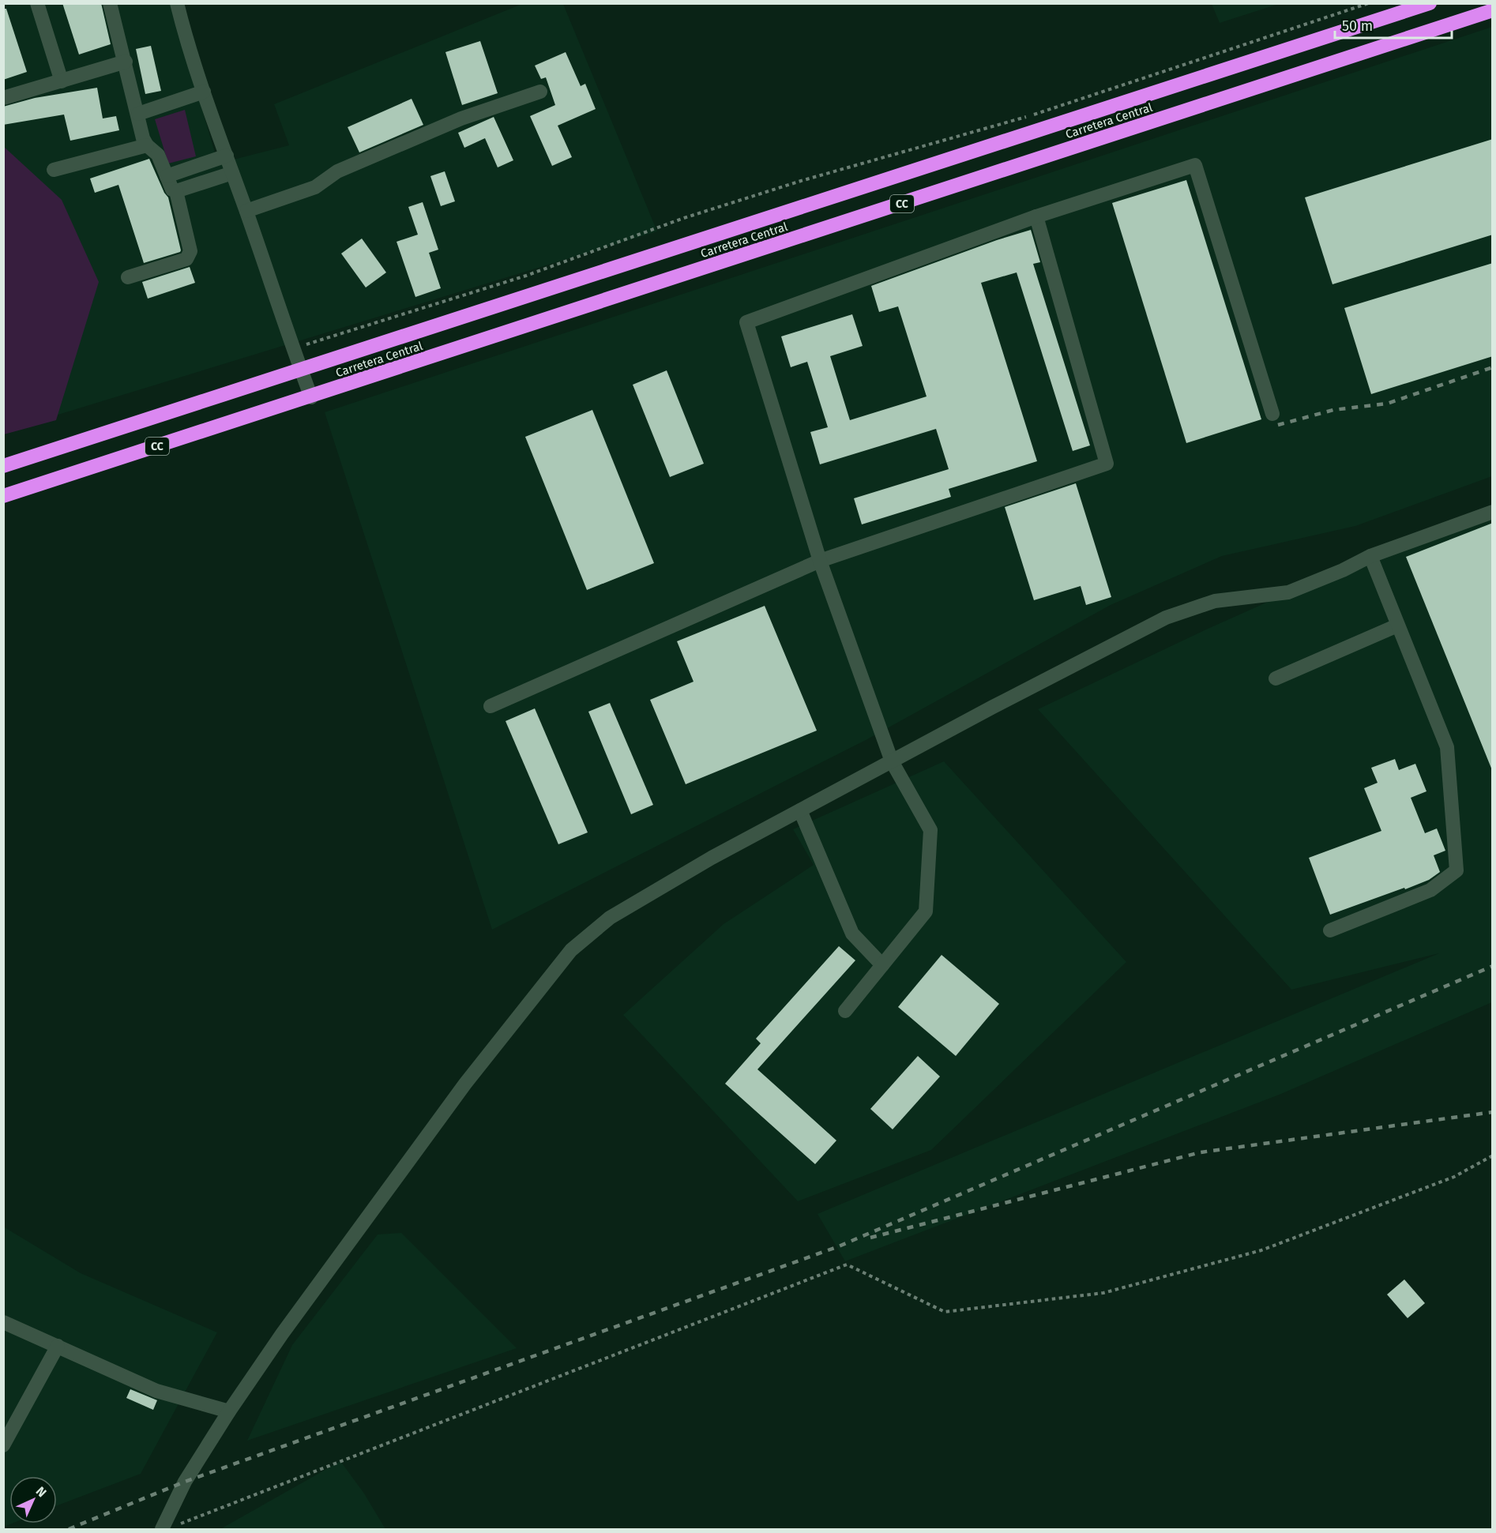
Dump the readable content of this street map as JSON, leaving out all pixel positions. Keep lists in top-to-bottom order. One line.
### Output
{"streets":{"highway":["Carretera Central","CC"]},"scale_bar":"50 m","north":"top right"}
